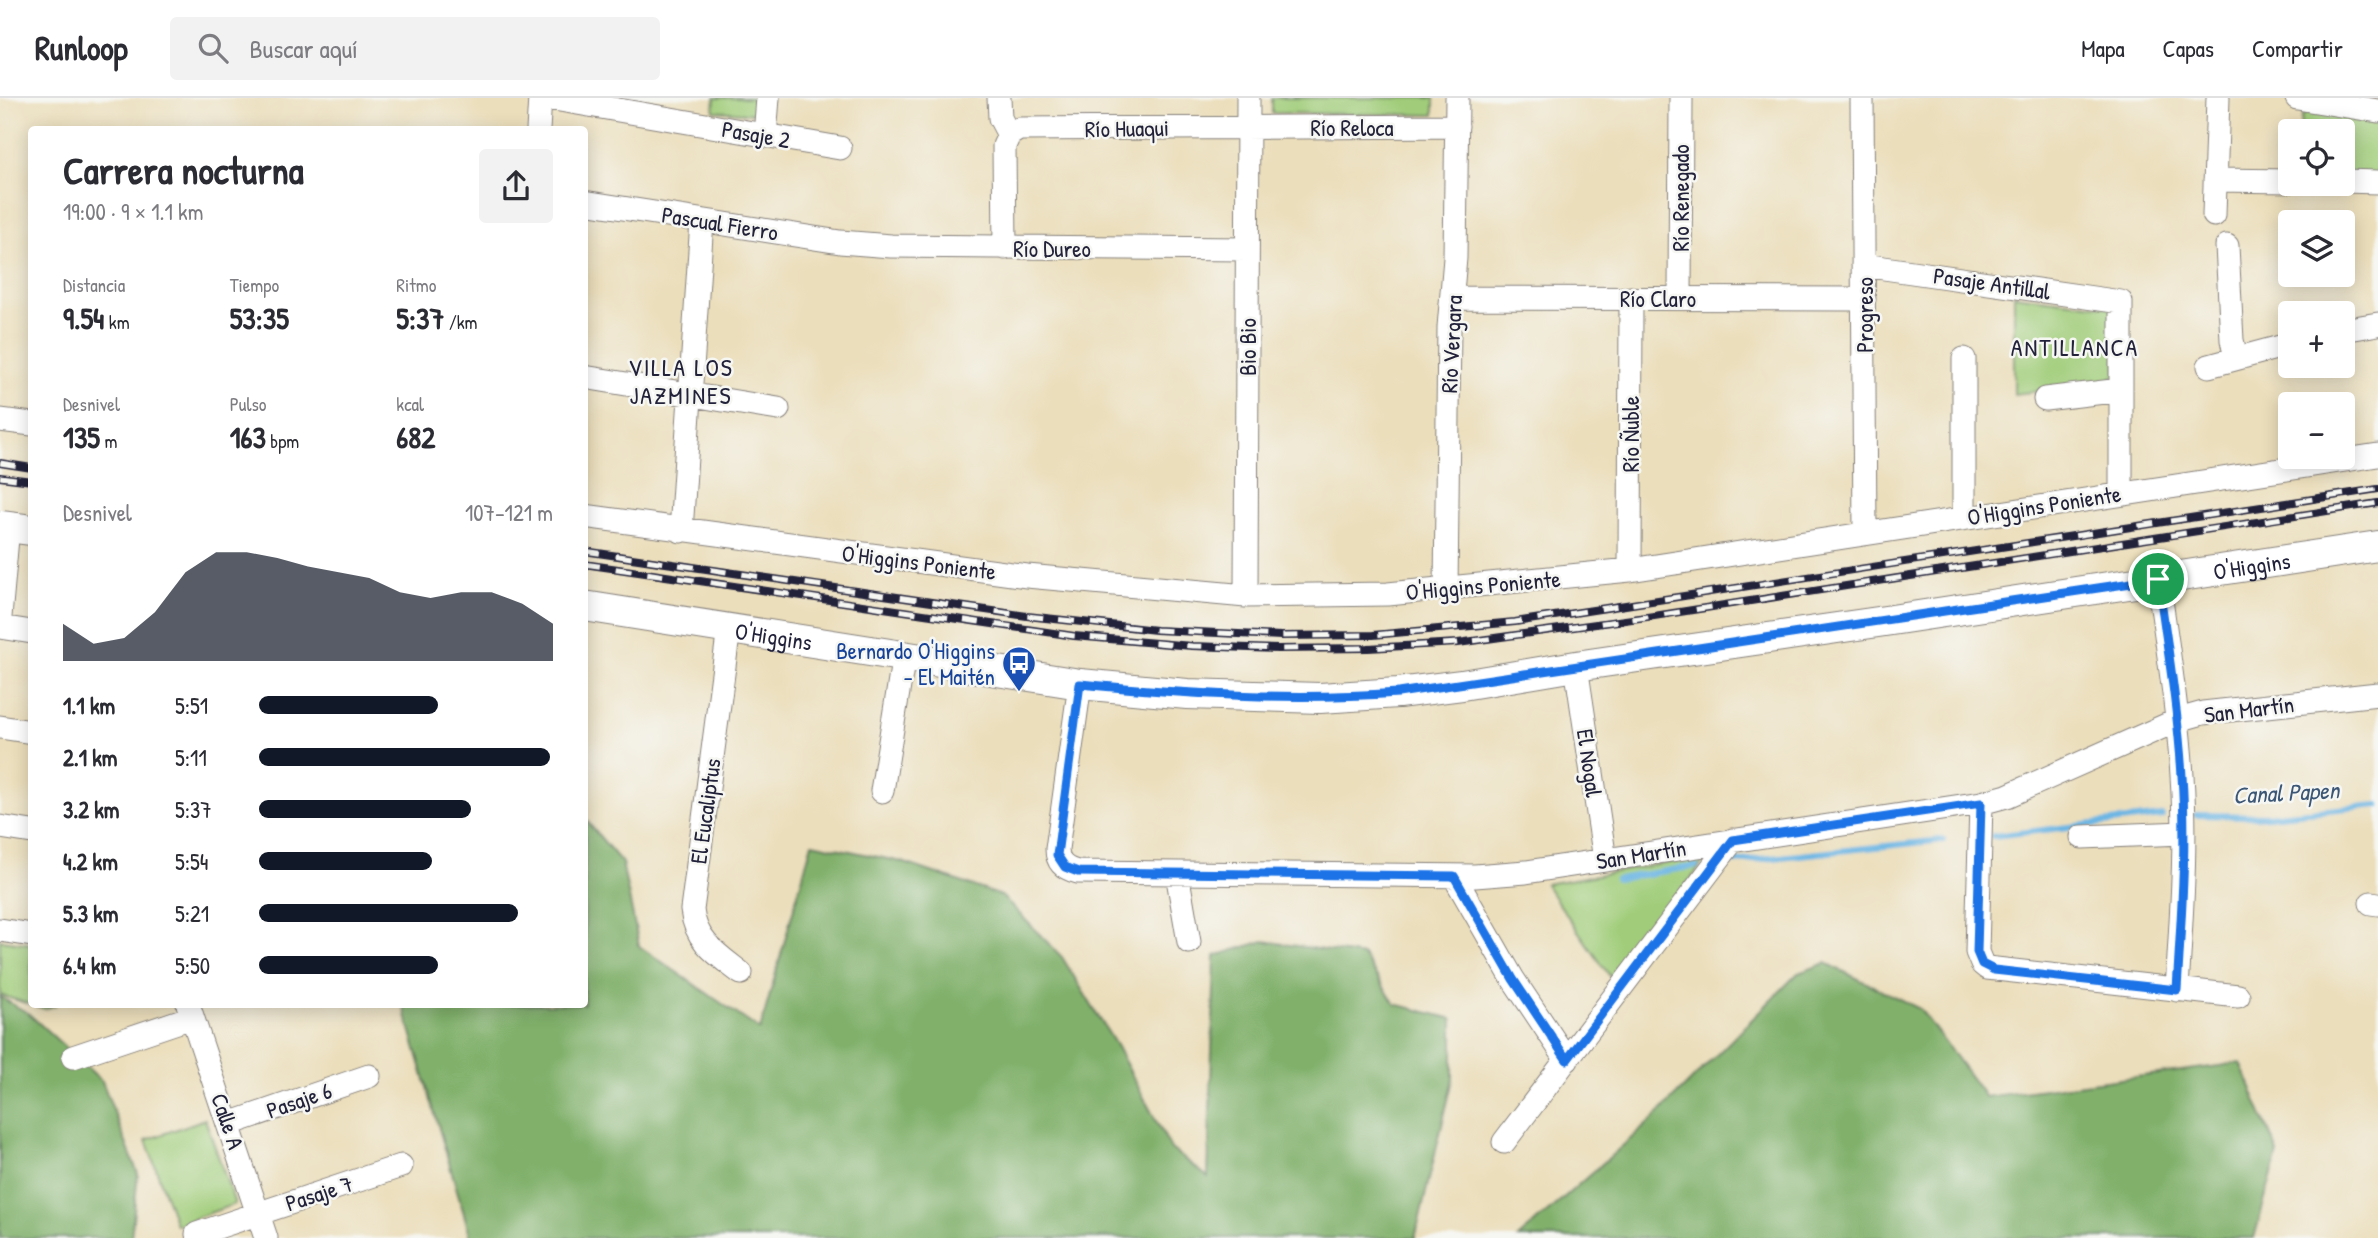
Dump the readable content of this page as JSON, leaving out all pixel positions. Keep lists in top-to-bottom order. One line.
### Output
{"streets":{"street":["Río Reloca","Río Huaqui","Pasaje 2","Río Renegado","Pascual Fierro","Río Dureo","Pasaje Antillal","Río Claro","Progreso","Río Vergara","Bio Bio","Río Ñuble","O'Higgins Poniente","O'Higgins","San Martín","El Nogal","El Eucaliptus","Pasaje 6","Calle A","Pasaje 7"]},"crossings":[["Río Reloca","Río Huaqui"],["Río Reloca","Río Vergara"],["Río Reloca","Bio Bio"],["Río Huaqui","Bio Bio"],["Río Renegado","Río Claro"],["Pascual Fierro","Río Dureo"],["Río Dureo","Bio Bio"],["Pasaje Antillal","Progreso"],["Río Claro","Progreso"],["Río Claro","Río Vergara"],["Río Claro","Río Ñuble"],["Progreso","O'Higgins Poniente"],["Río Vergara","O'Higgins Poniente"],["Bio Bio","O'Higgins Poniente"],["Río Ñuble","O'Higgins Poniente"],["O'Higgins","San Martín"],["O'Higgins","El Nogal"],["O'Higgins","El Eucaliptus"],["San Martín","El Nogal"],["Pasaje 6","Calle A"],["Calle A","Pasaje 7"]],"districts":["ANTILLANCA","VILLA LOS JAZMINES"],"water":["Canal Papen"],"places":{"bus stop":["Bernardo O'Higgins - El Maitén"]},"page":{"header":"Runloop","search":"Buscar aquí","nav":["Mapa","Capas","Compartir"],"map_buttons":["+","−"],"heading":["Carrera nocturna","19:00 · 9 × 1.1 km"],"stats":[["Distancia","9.54 km"],["Tiempo","53:35"],["Ritmo","5:37 /km"],["Desnivel","135 m"],["Pulso","163 bpm"],["kcal","682"]],"chart":["Desnivel","107–121 m"],"list":[{"name":"1.1 km","note":"5:51"},{"name":"2.1 km","note":"5:11"},{"name":"3.2 km","note":"5:37"},{"name":"4.2 km","note":"5:54"},{"name":"5.3 km","note":"5:21"},{"name":"6.4 km","note":"5:50"}]}}
